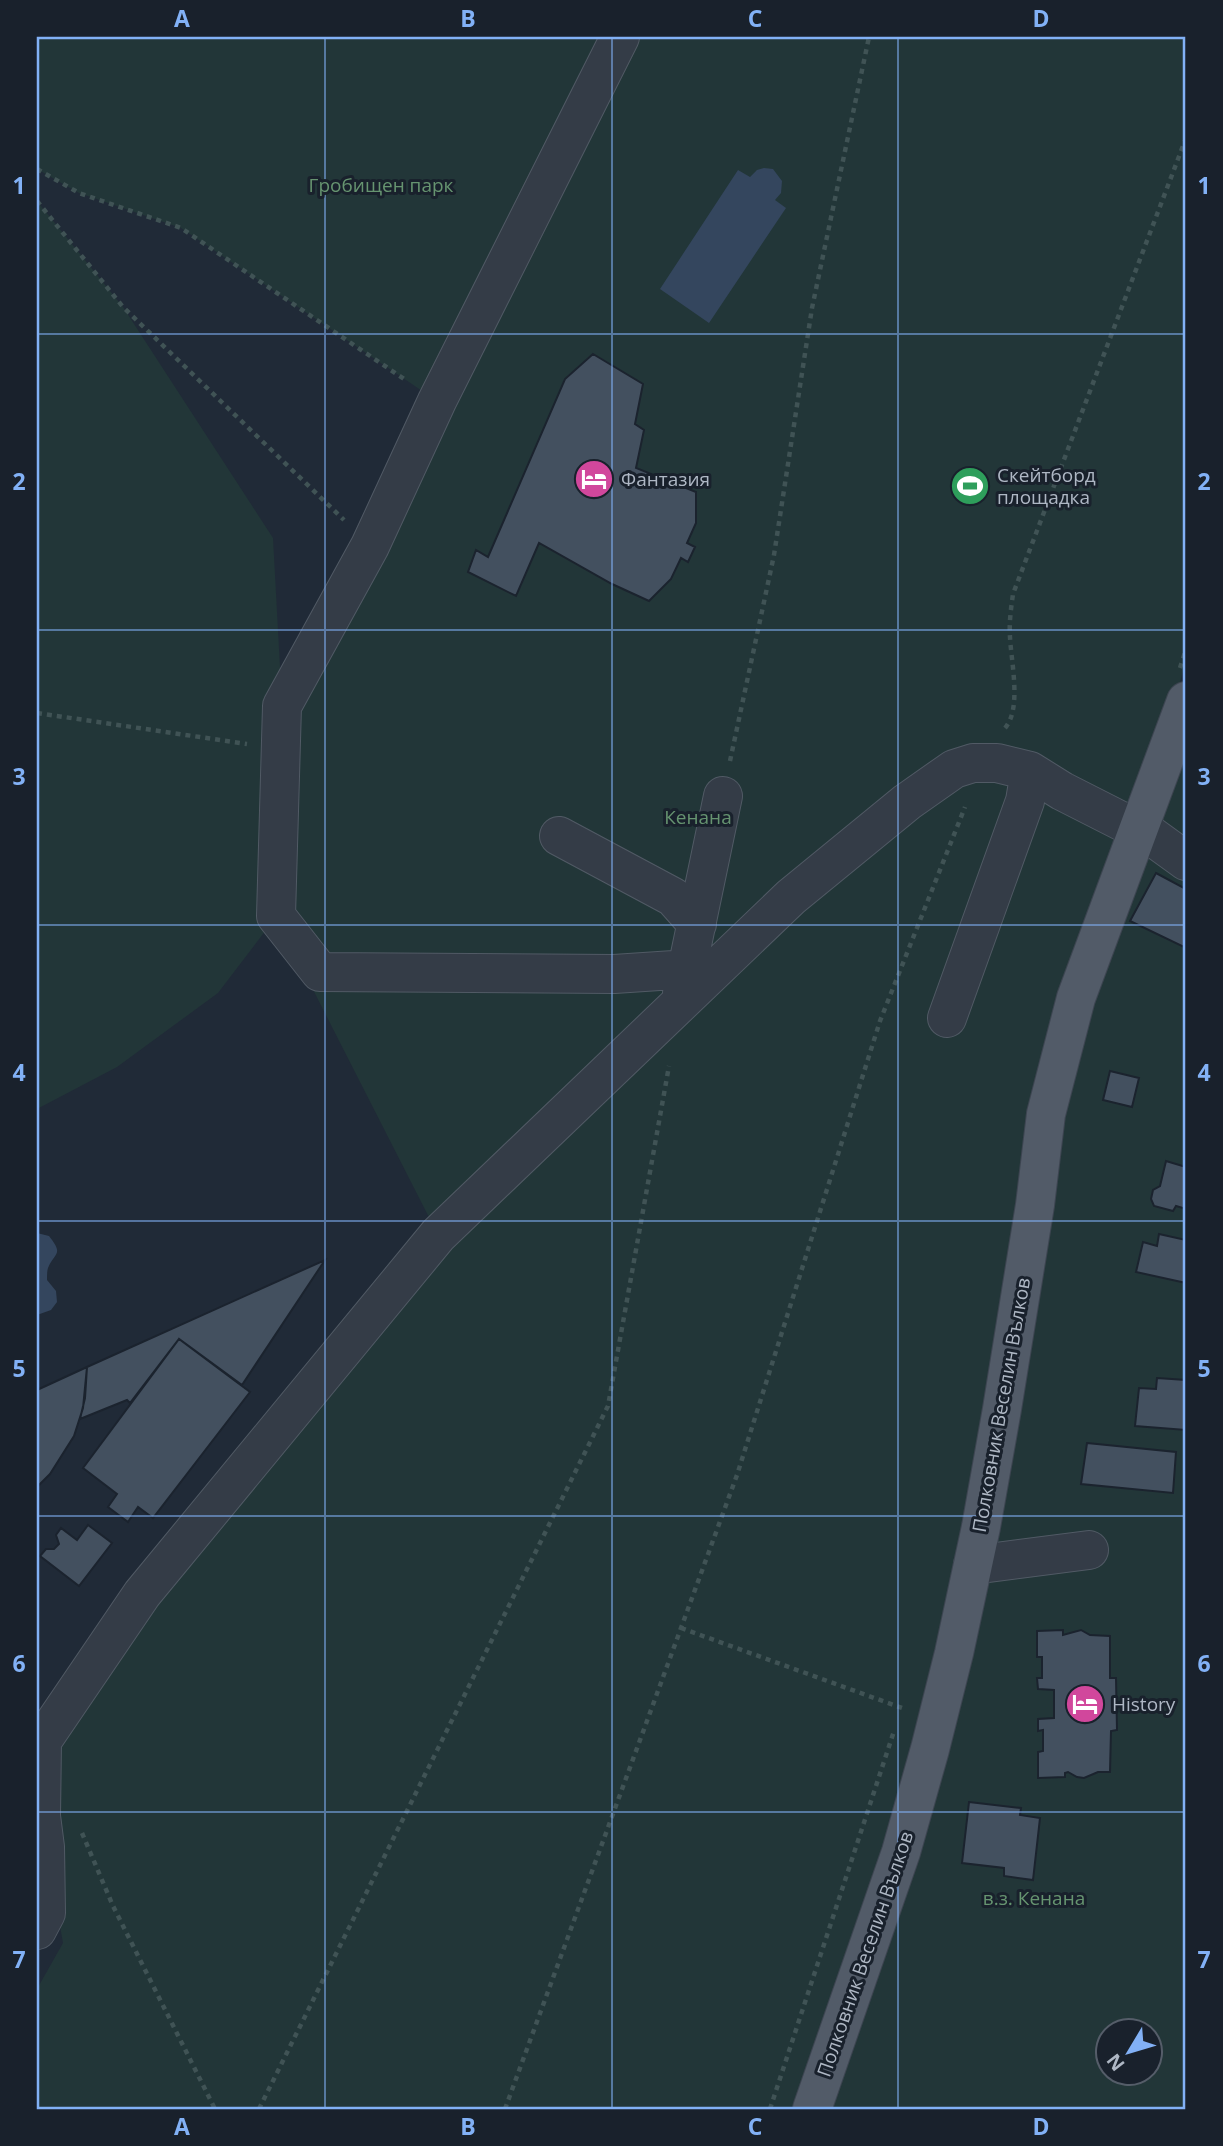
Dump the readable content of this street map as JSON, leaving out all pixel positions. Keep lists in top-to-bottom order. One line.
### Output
{"streets":{"main road":["Полковник Веселин Вълков"]},"parks":["Гробищен парк","Кенана","в.з. Кенана"],"places":{"hotel":["Фантазия","History"],"sports":["Скейтборд площадка"]},"north":"bottom left","grid":{"columns":["A","B","C","D"],"rows":["1","2","3","4","5","6","7"]}}
